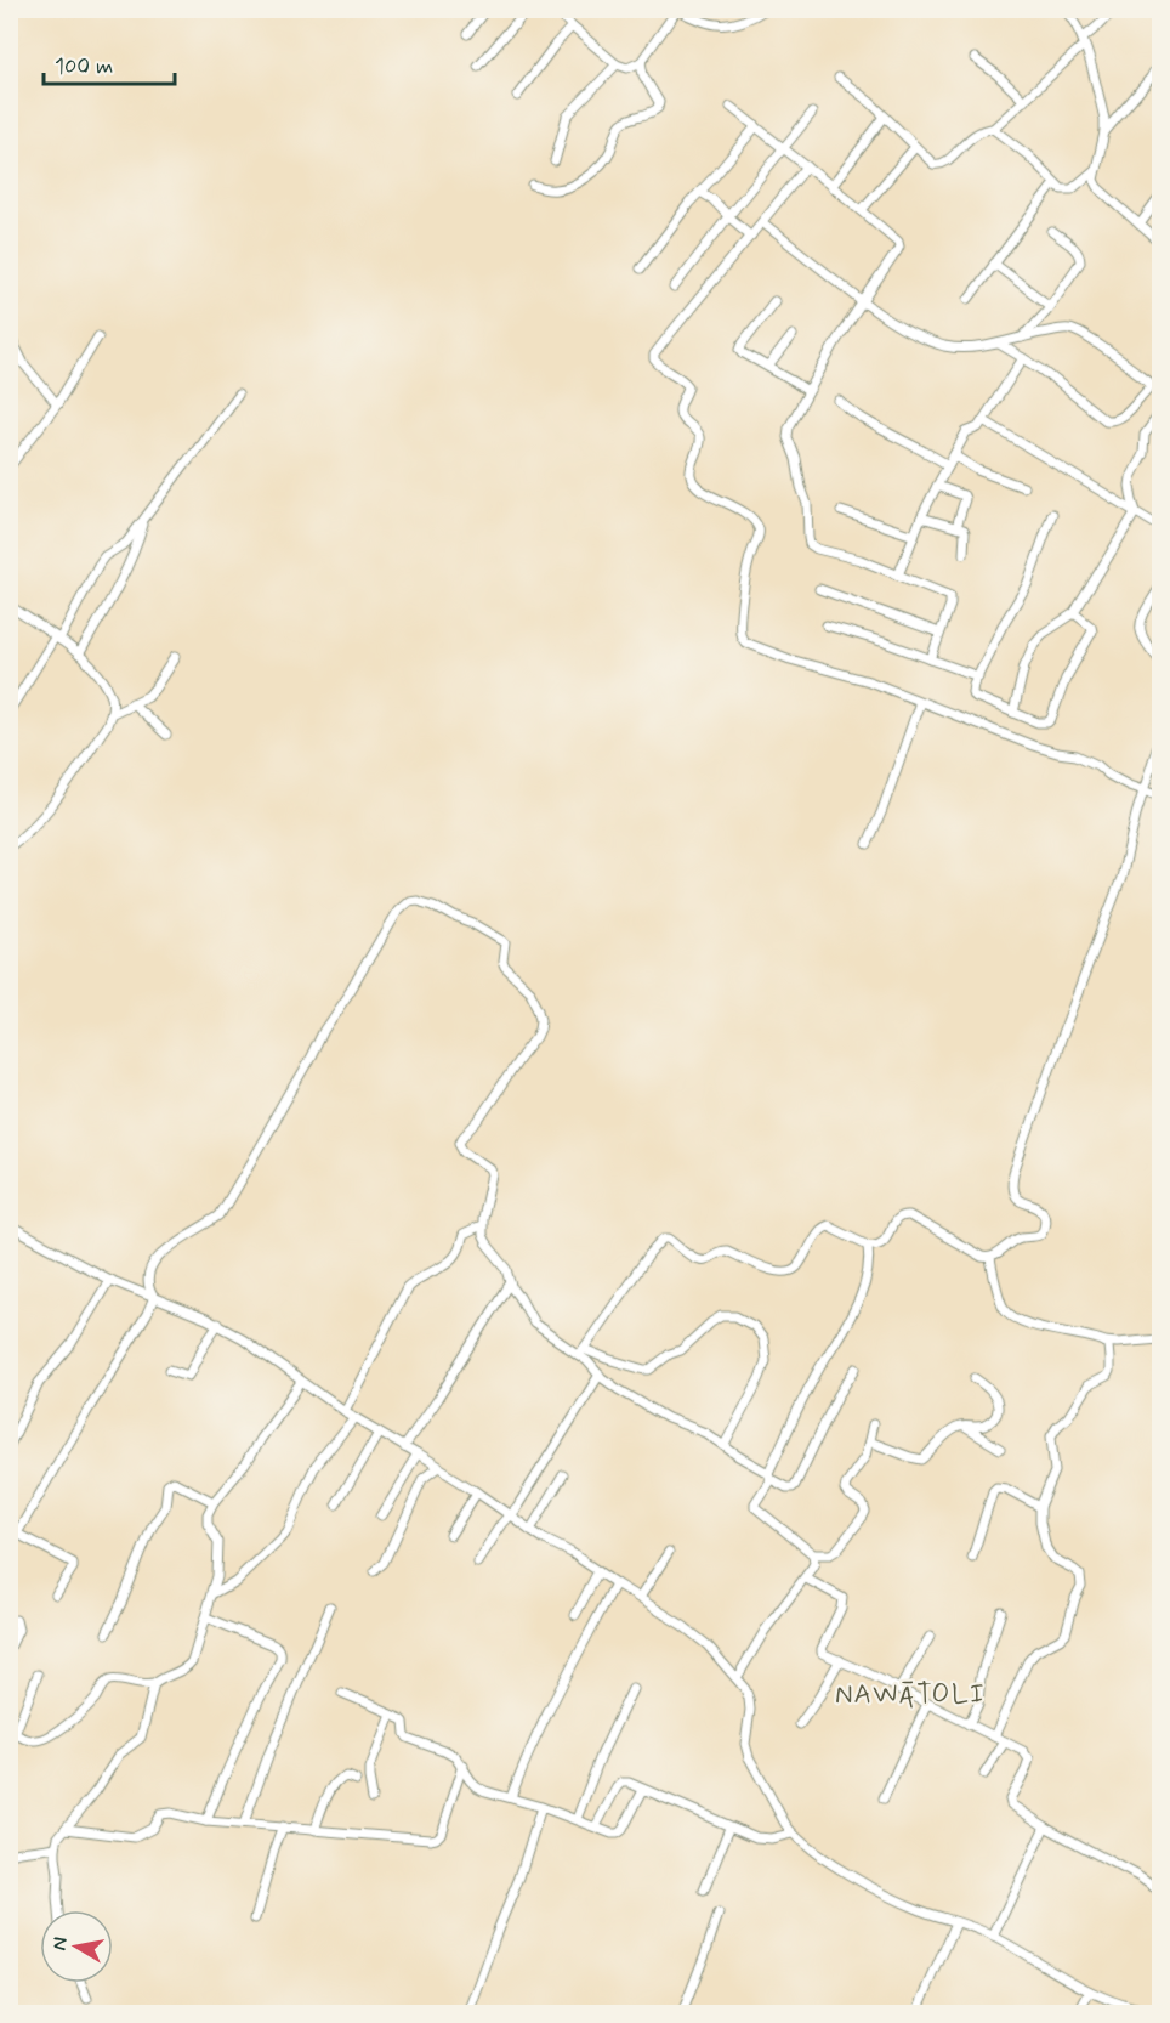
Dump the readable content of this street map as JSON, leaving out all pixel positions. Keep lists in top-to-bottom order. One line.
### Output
{"districts":["NAWĀTOLI"],"scale_bar":"100 m","north":"left"}
